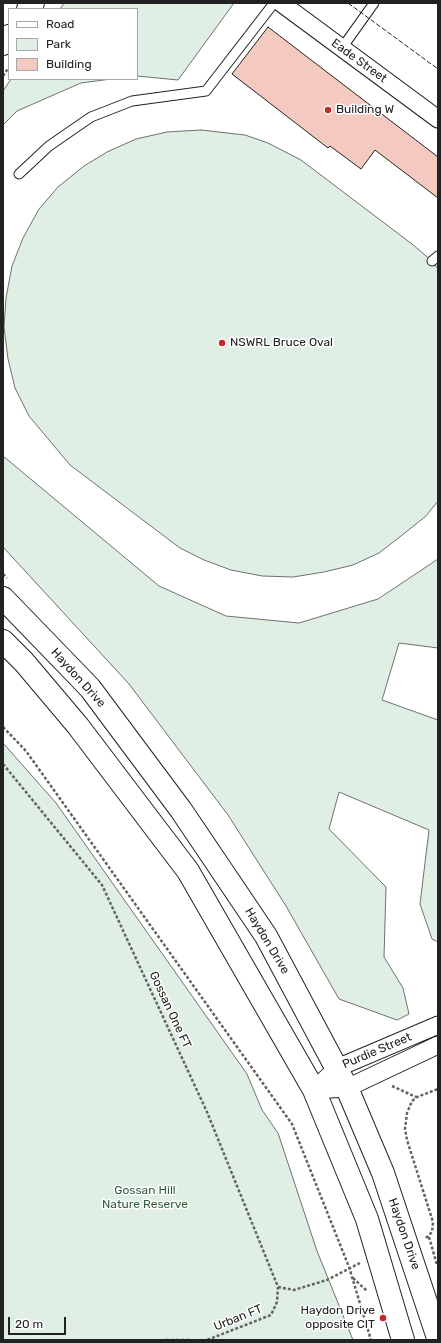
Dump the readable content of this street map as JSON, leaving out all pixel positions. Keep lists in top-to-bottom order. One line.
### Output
{"streets":{"main road":["Haydon Drive"],"street":["Eade Street","Purdie Street"],"path":["Gossan One FT","Urban FT"]},"crossings":[["Haydon Drive","Purdie Street"],["Gossan One FT","Urban FT"]],"parks":["Gossan Hill Nature Reserve"],"places":["Building W","NSWRL Bruce Oval","Haydon Drive opposite CIT"],"legend":["Road","Park","Building"],"scale_bar":"20 m"}
